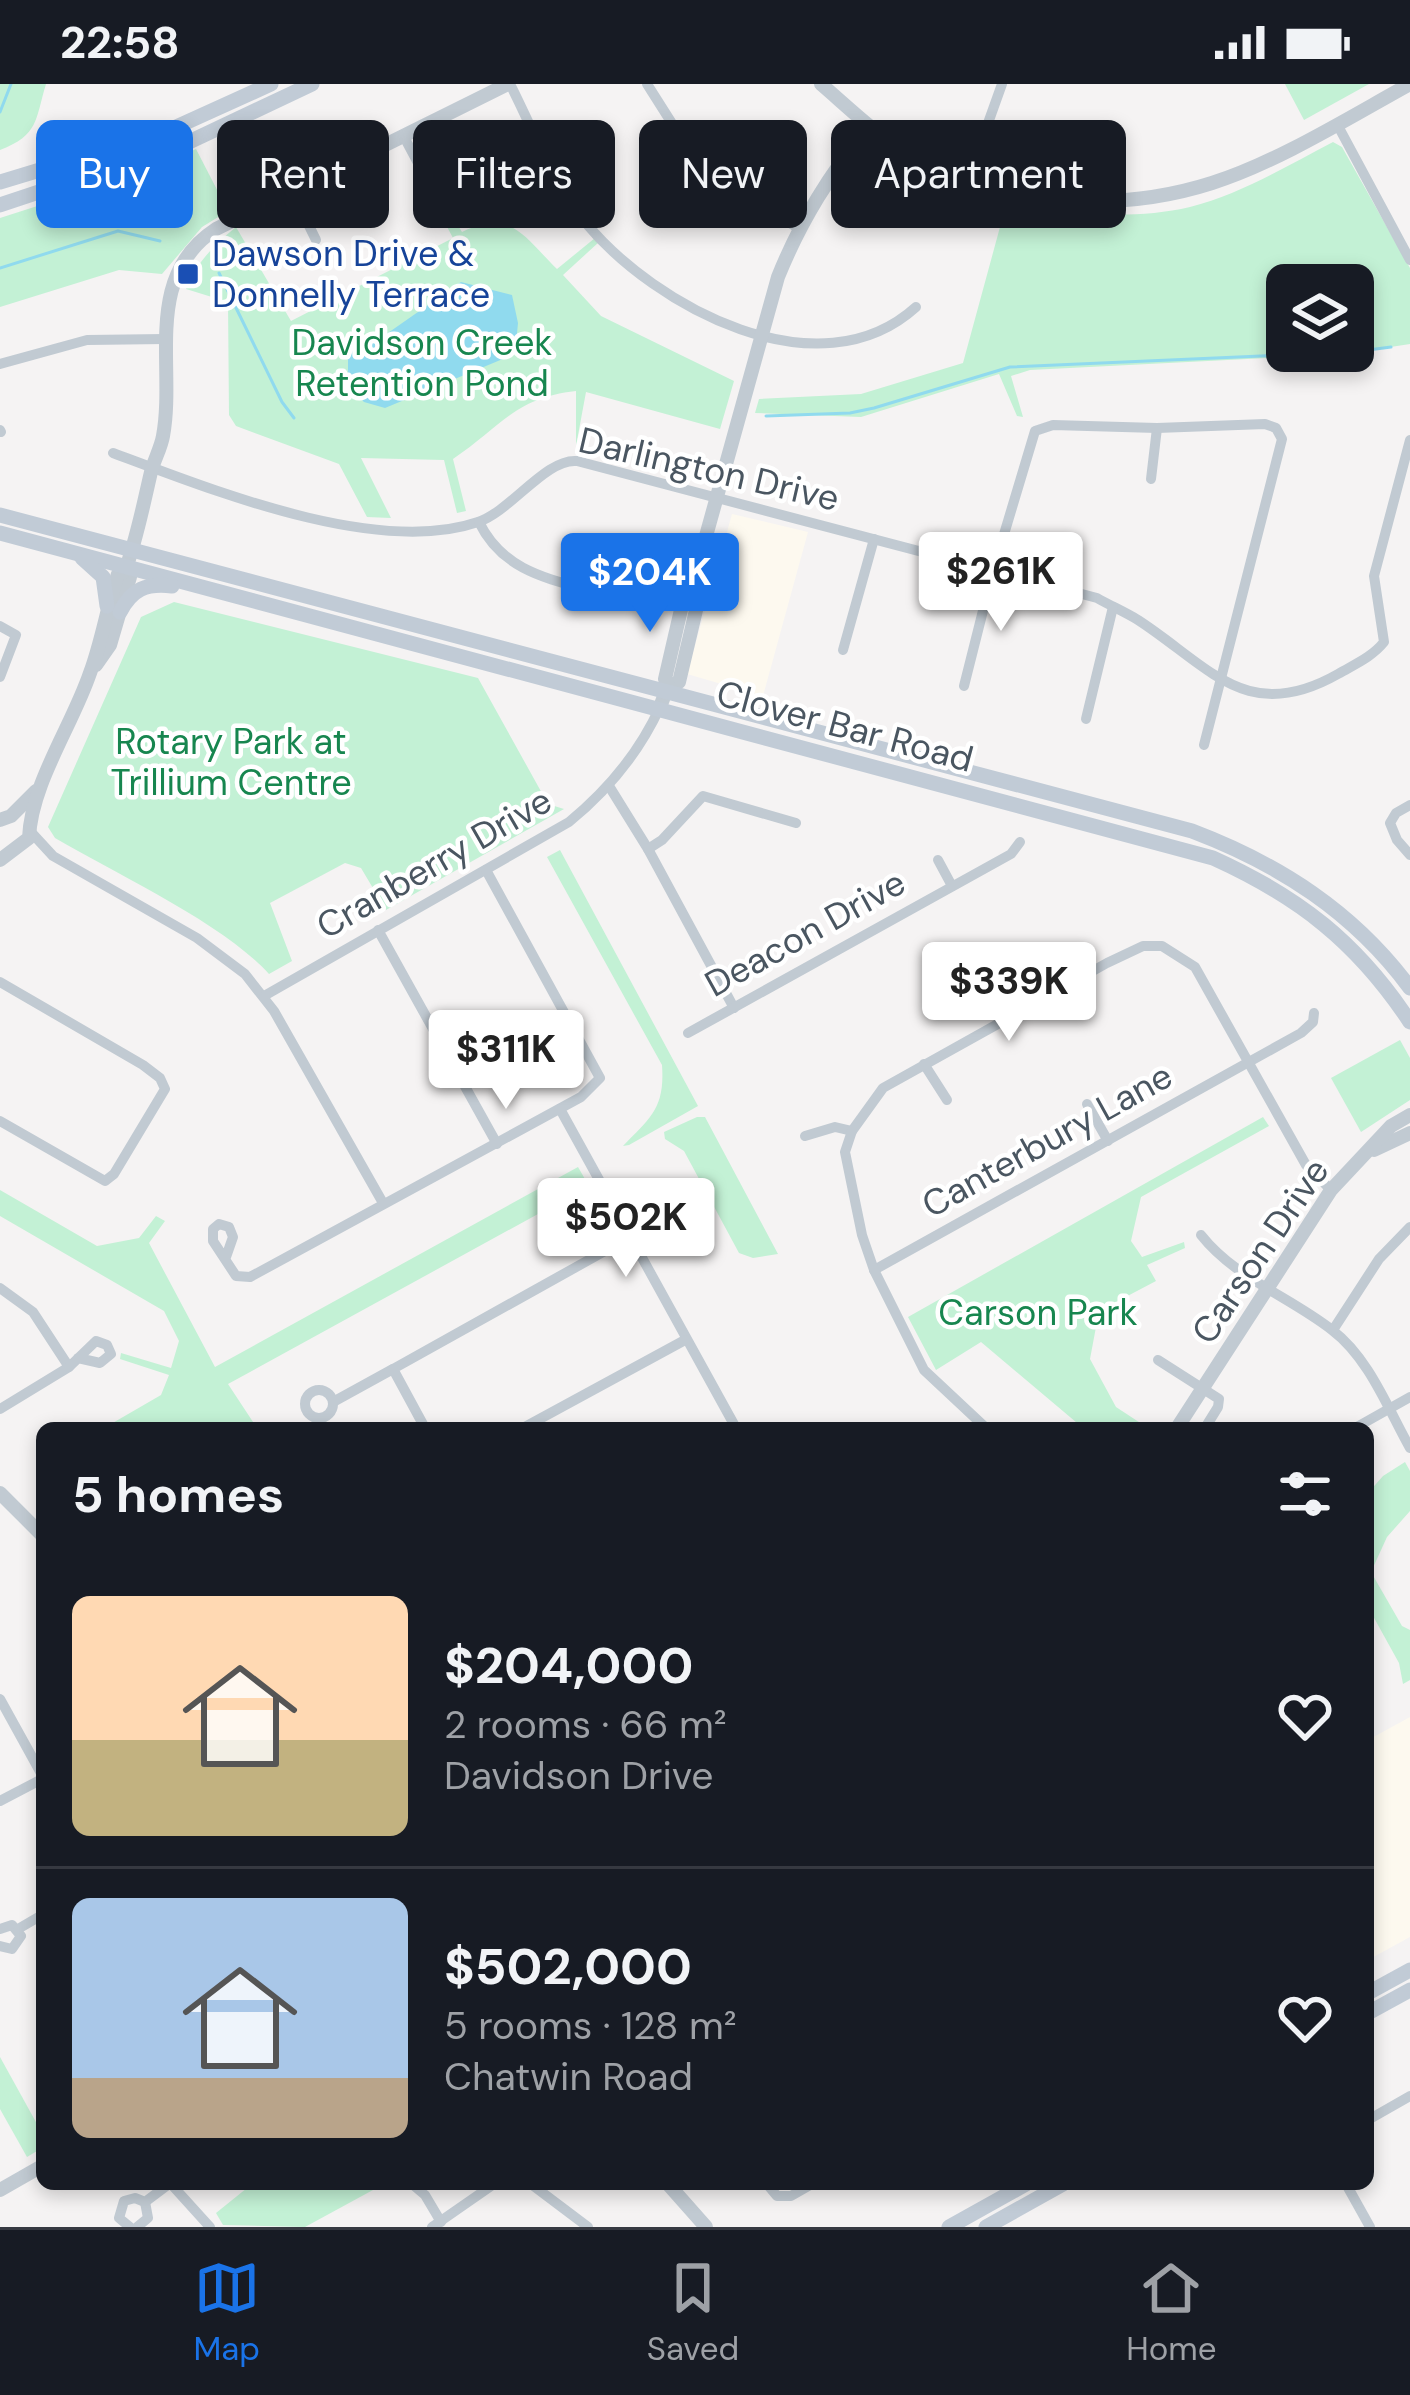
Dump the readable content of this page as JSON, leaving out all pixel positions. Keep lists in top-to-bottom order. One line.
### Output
{"streets":{"main road":["Clover Bar Road"],"street":["Darlington Drive","Cranberry Drive","Deacon Drive","Canterbury Lane","Carson Drive"]},"crossings":[["Clover Bar Road","Cranberry Drive"]],"parks":["Davidson Creek Retention Pond","Rotary Park at Trillium Centre","Carson Park"],"places":{"transit":["Dawson Drive & Donnelly Terrace"]},"page":{"status":"22:58","chip":["Buy","Rent","Filters","New","Apartment"],"price":["$261K","$204K","$339K","$311K","$502K"],"heading":"5 homes","list":[{"name":"$204,000","note":"2 rooms · 66 m² · Davidson Drive"},{"name":"$502,000","note":"5 rooms · 128 m² · Chatwin Road"}],"tabs":["Map","Saved","Home"]}}
